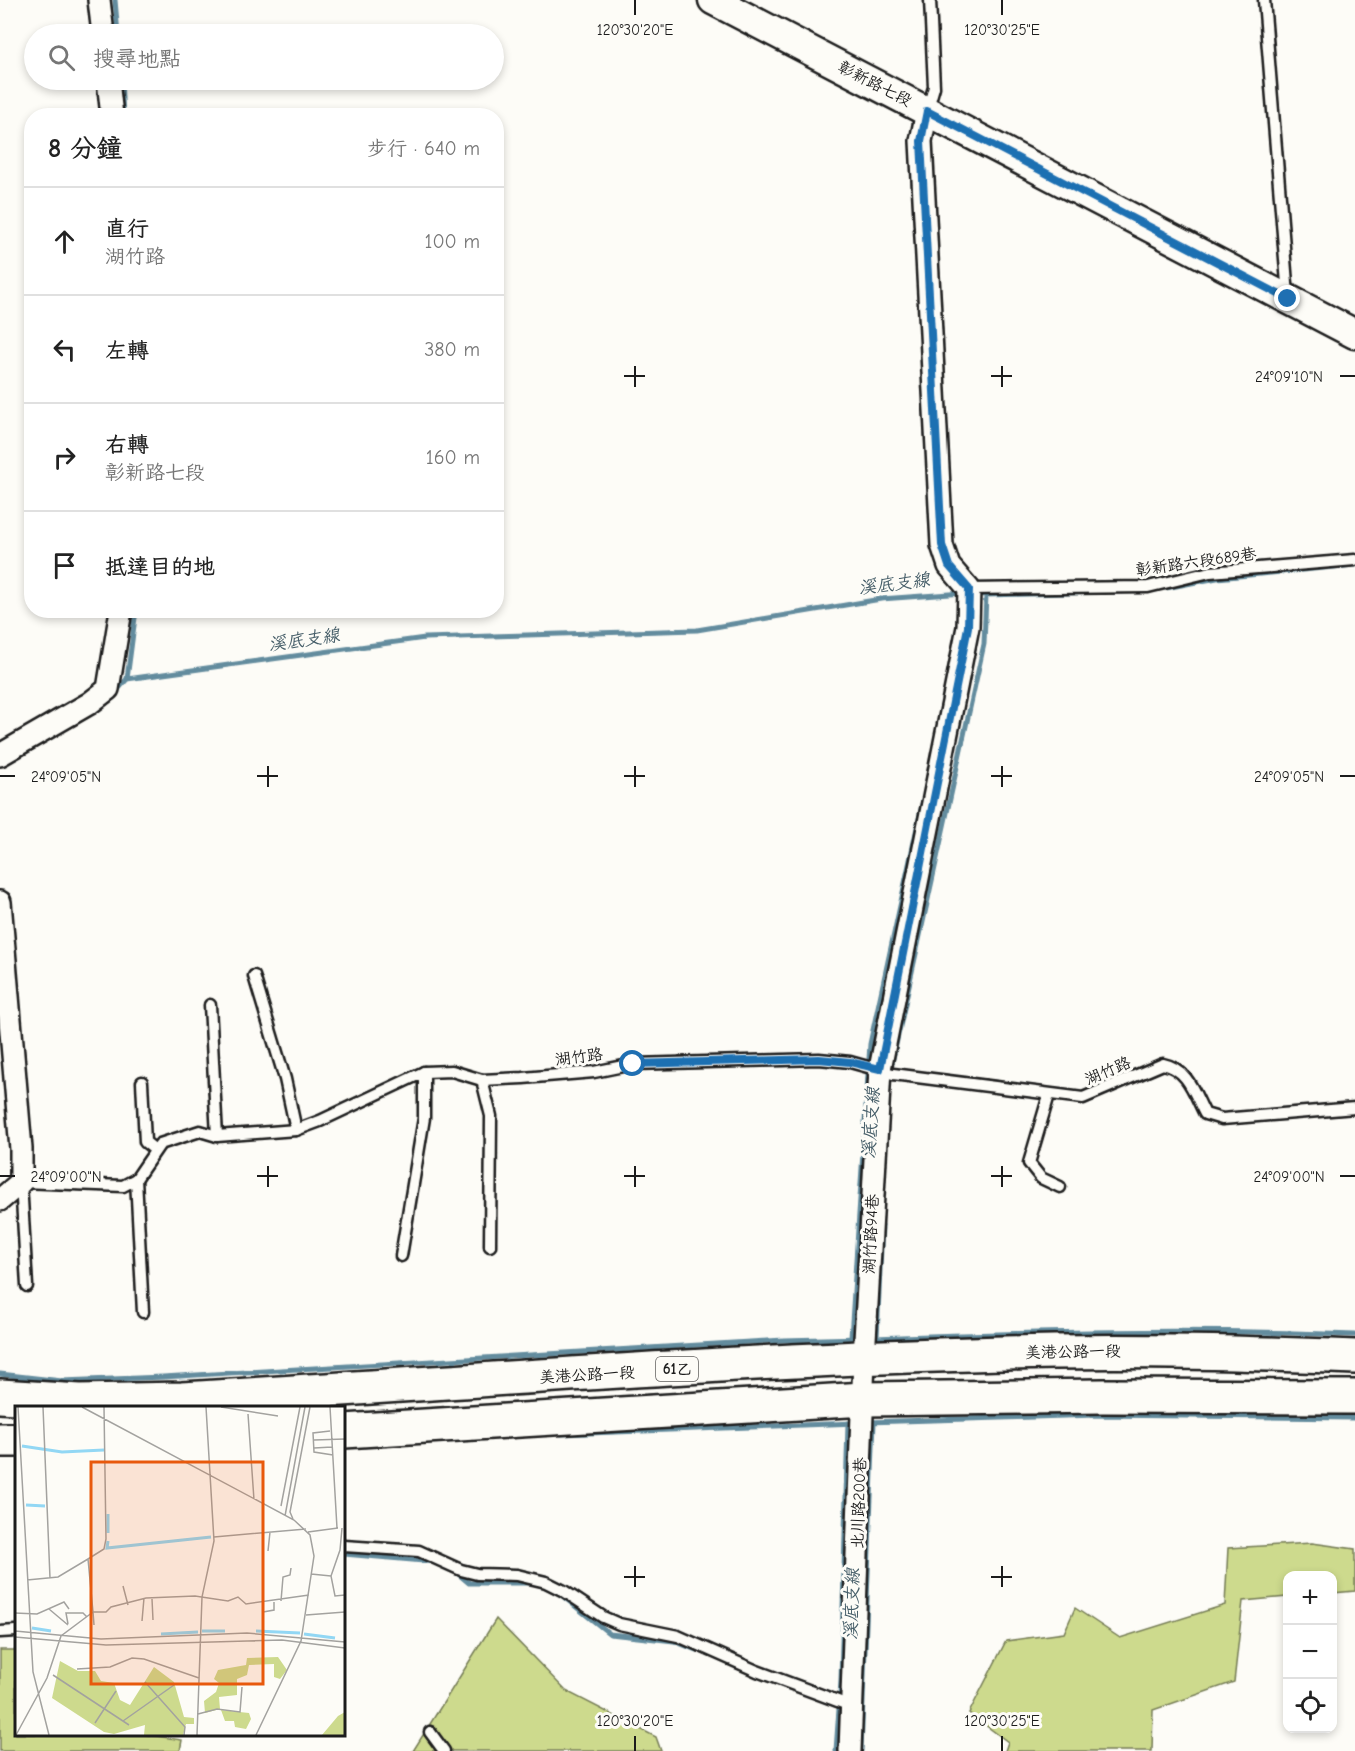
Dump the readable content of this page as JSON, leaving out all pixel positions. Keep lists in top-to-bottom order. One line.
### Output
{"streets":{"main road":["美港公路一段","61乙"],"street":["彰新路七段","湖竹路94巷","北川路200巷"],"lane":["彰新路六段689巷","湖竹路"]},"crossings":[["彰新路六段689巷","湖竹路94巷"],["湖竹路","湖竹路94巷"],["湖竹路94巷","美港公路一段"],["湖竹路94巷","北川路200巷"]],"water":["溪底支線"],"page":{"search":"搜尋地點","heading":["8 分鐘","步行 · 640 m"],"list":[["直行","湖竹路","100 m"],["左轉","380 m"],["右轉","彰新路七段","160 m"],"抵達目的地"],"map_buttons":["+","−"]},"coordinates":["120°30'20\"E","120°30'25\"E","24°09'10\"N","24°09'05\"N","24°09'00\"N"]}
